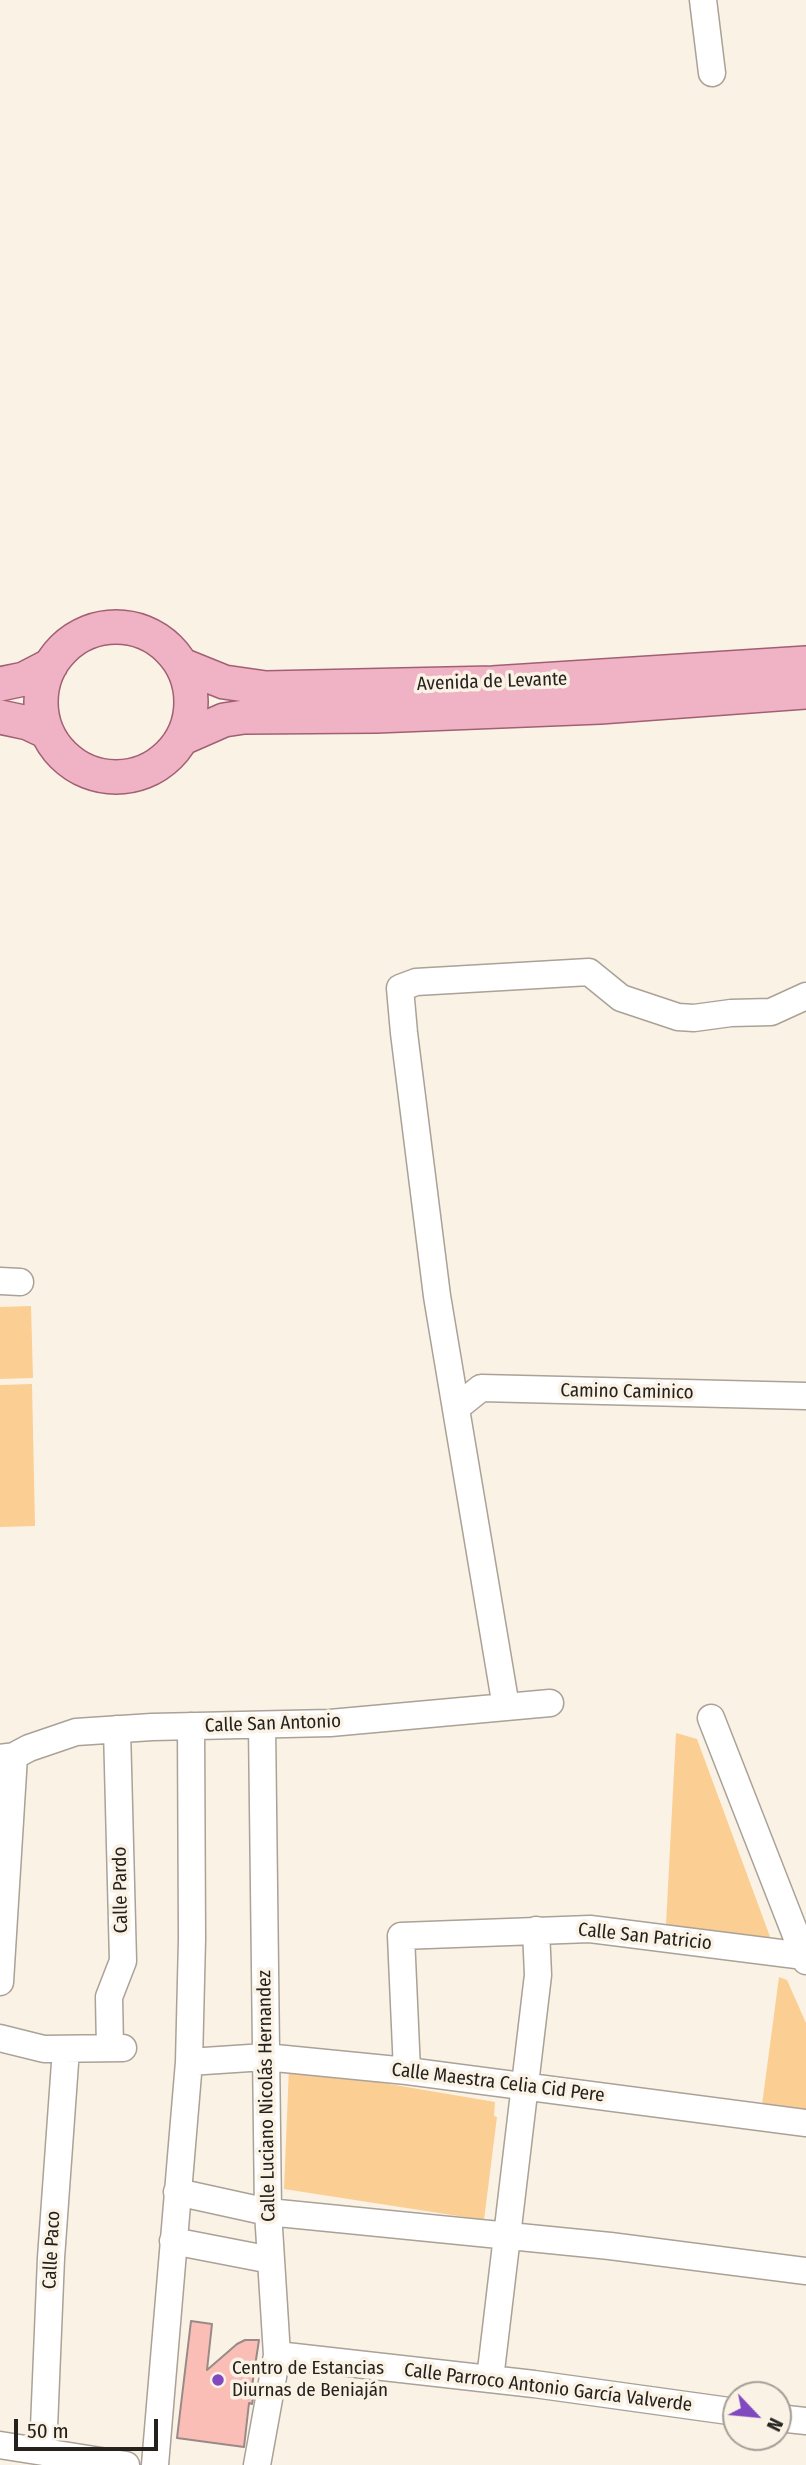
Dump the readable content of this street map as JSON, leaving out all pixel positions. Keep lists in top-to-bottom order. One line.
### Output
{"streets":{"main road":["Avenida de Levante"],"street":["Camino Caminico","Calle San Antonio","Calle Pardo","Calle San Patricio","Calle Maestra Celia Cid Pere","Calle Luciano Nicolás Hernandez","Calle Paco","Calle Parroco Antonio García Valverde"]},"crossings":[["Calle San Antonio","Calle Pardo"],["Calle San Antonio","Calle Luciano Nicolás Hernandez"],["Calle Pardo","Calle Paco"],["Calle San Patricio","Calle Maestra Celia Cid Pere"],["Calle Maestra Celia Cid Pere","Calle Luciano Nicolás Hernandez"],["Calle Luciano Nicolás Hernandez","Calle Parroco Antonio García Valverde"]],"places":["Centro de Estancias Diurnas de Beniaján"],"scale_bar":"50 m","north":"bottom right"}
